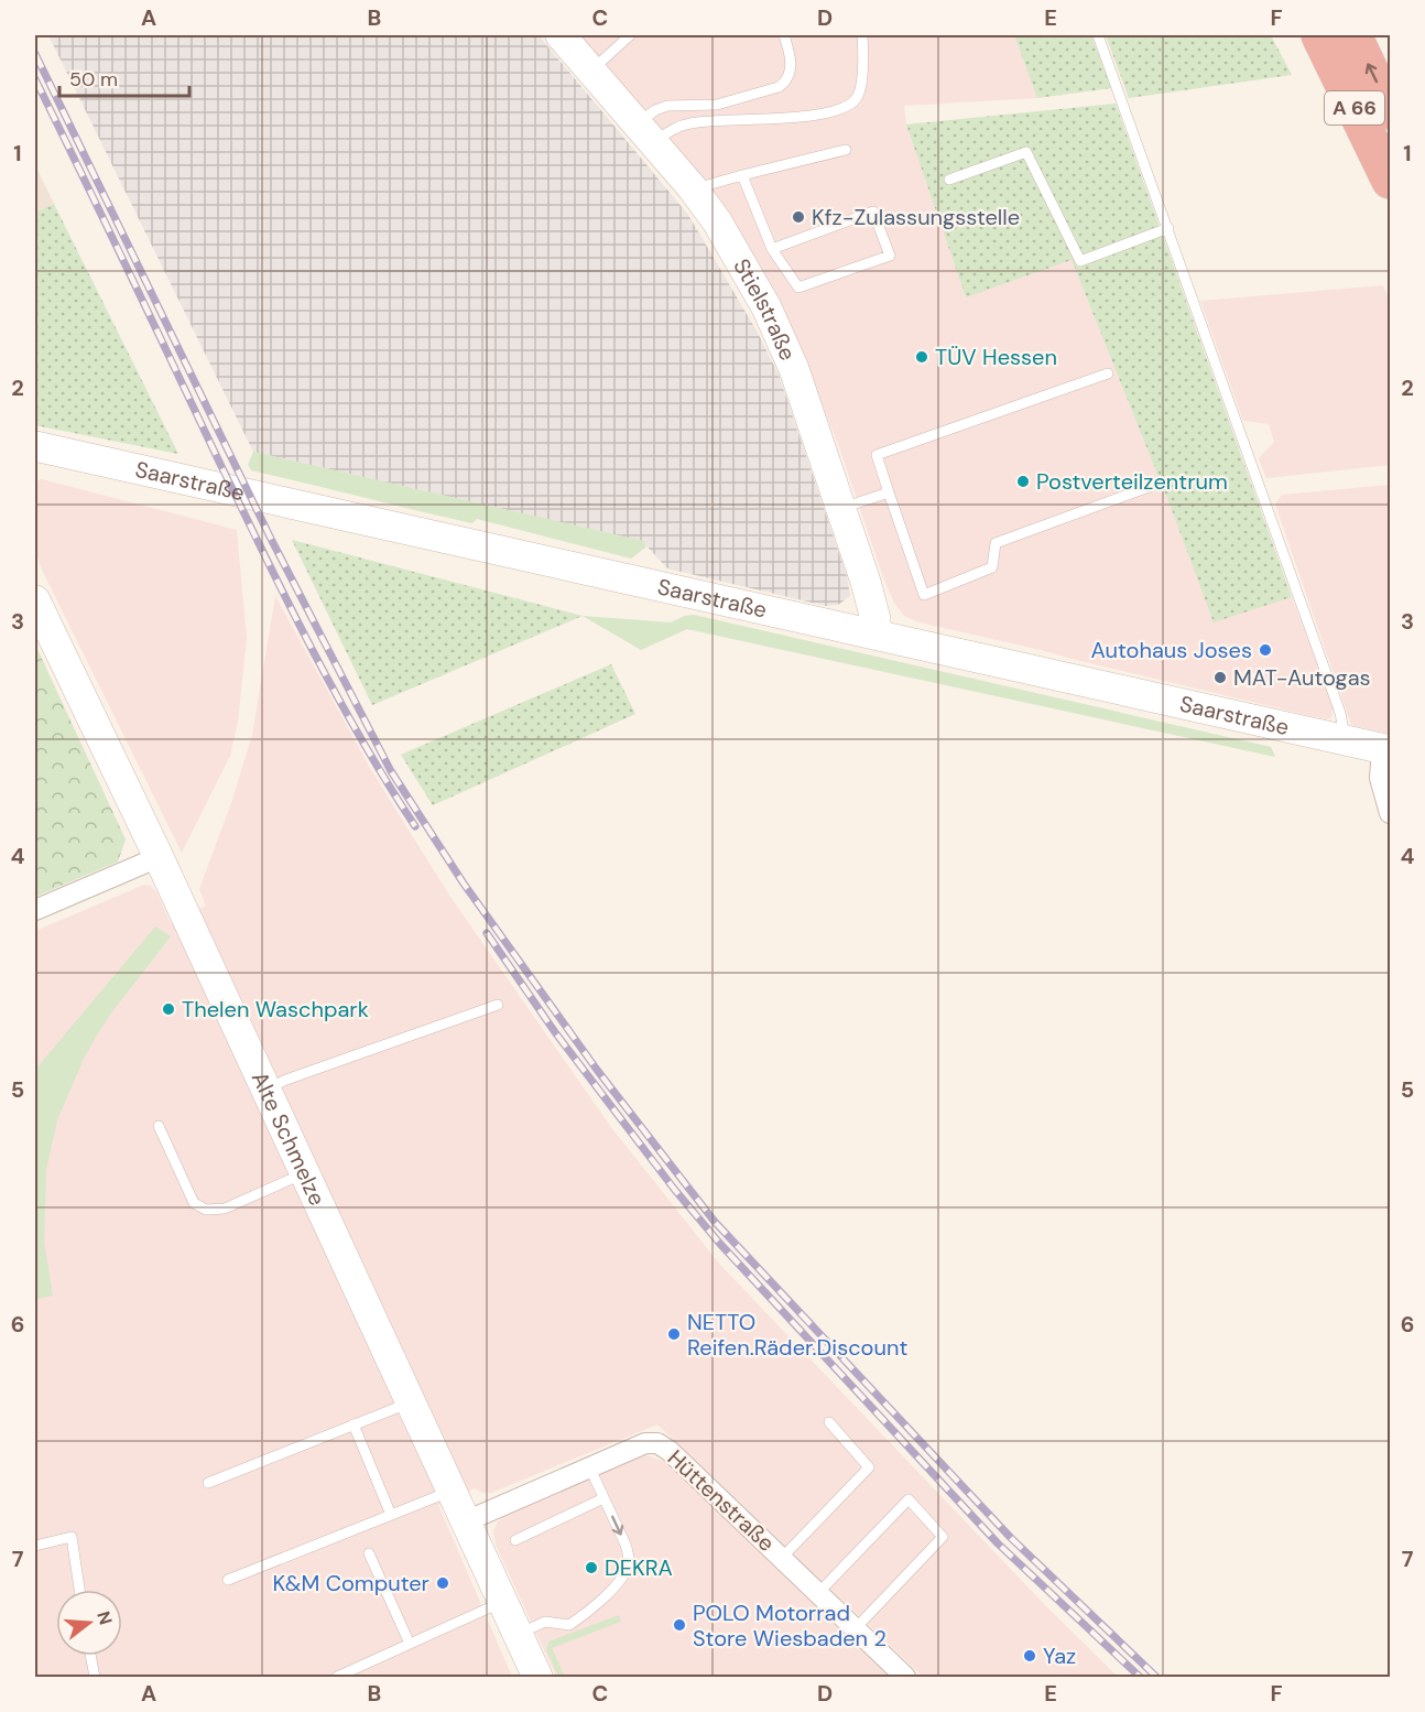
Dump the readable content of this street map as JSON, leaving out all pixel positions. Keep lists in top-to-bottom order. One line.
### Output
{"streets":{"highway":["A 66"],"street":["Stielstraße","Saarstraße","Alte Schmelze","Hüttenstraße"]},"crossings":[["Stielstraße","Saarstraße"],["Alte Schmelze","Hüttenstraße"]],"places":["Kfz-Zulassungsstelle","TÜV Hessen","Postverteilzentrum","Autohaus Joses","MAT-Autogas","Thelen Waschpark","NETTO Reifen.Räder.Discount","DEKRA","K&M Computer","POLO Motorrad Store Wiesbaden 2","Yaz"],"scale_bar":"50 m","north":"right","grid":{"columns":["A","B","C","D","E","F"],"rows":["1","2","3","4","5","6","7"]}}
